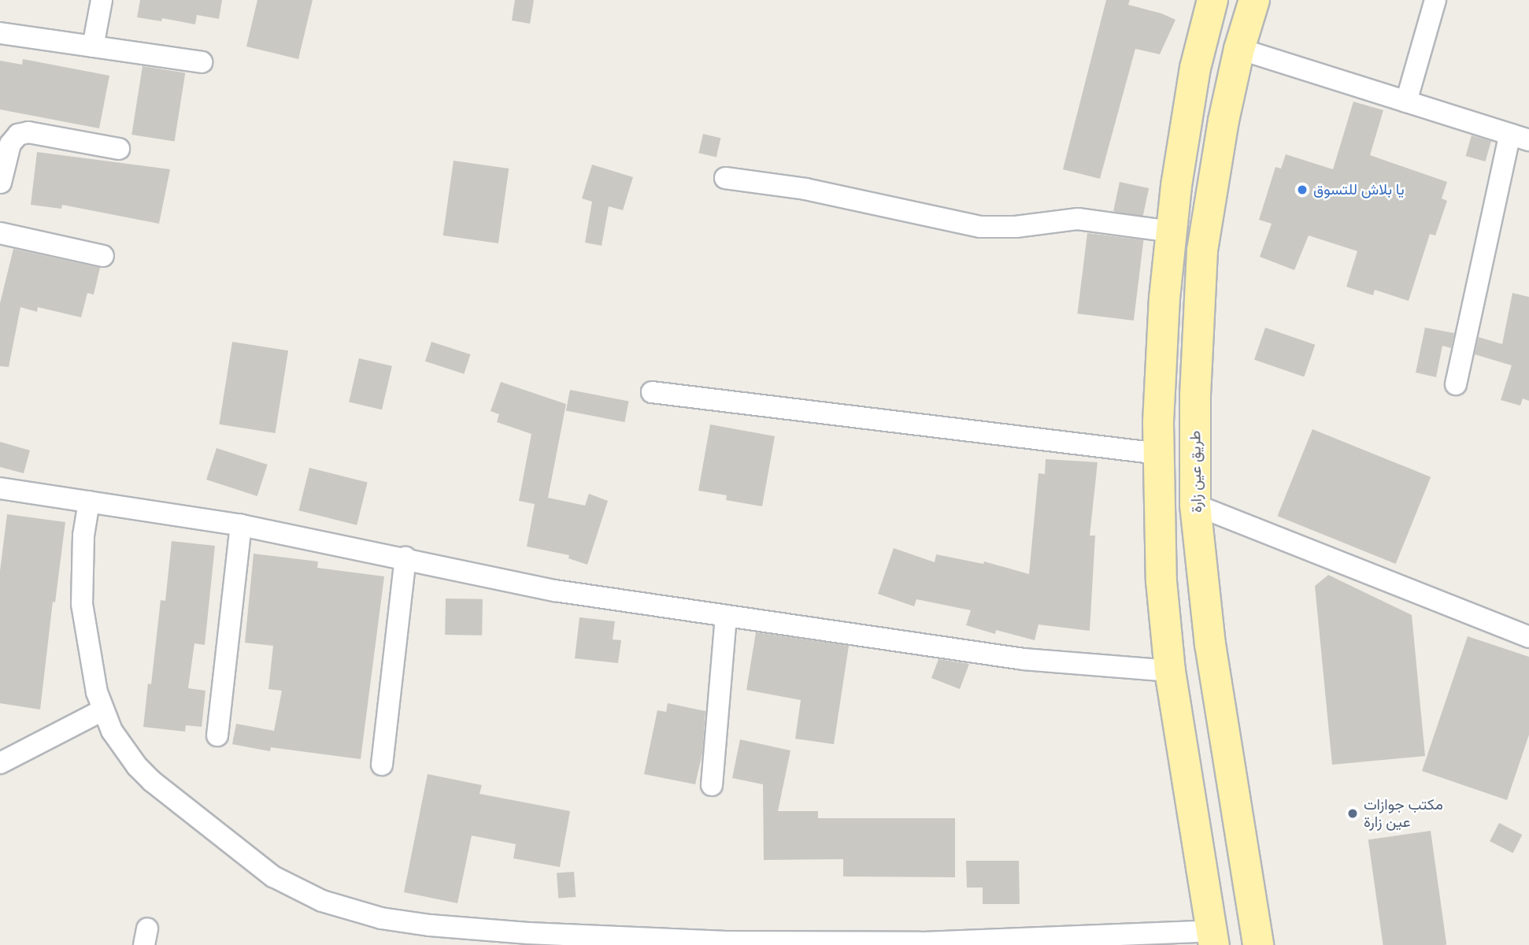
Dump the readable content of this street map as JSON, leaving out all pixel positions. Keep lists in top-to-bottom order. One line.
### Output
{"streets":{"main road":["طريق عين زارة"]},"places":["يا بلاش للتسوق","مكتب جوازات عين زارة"]}
